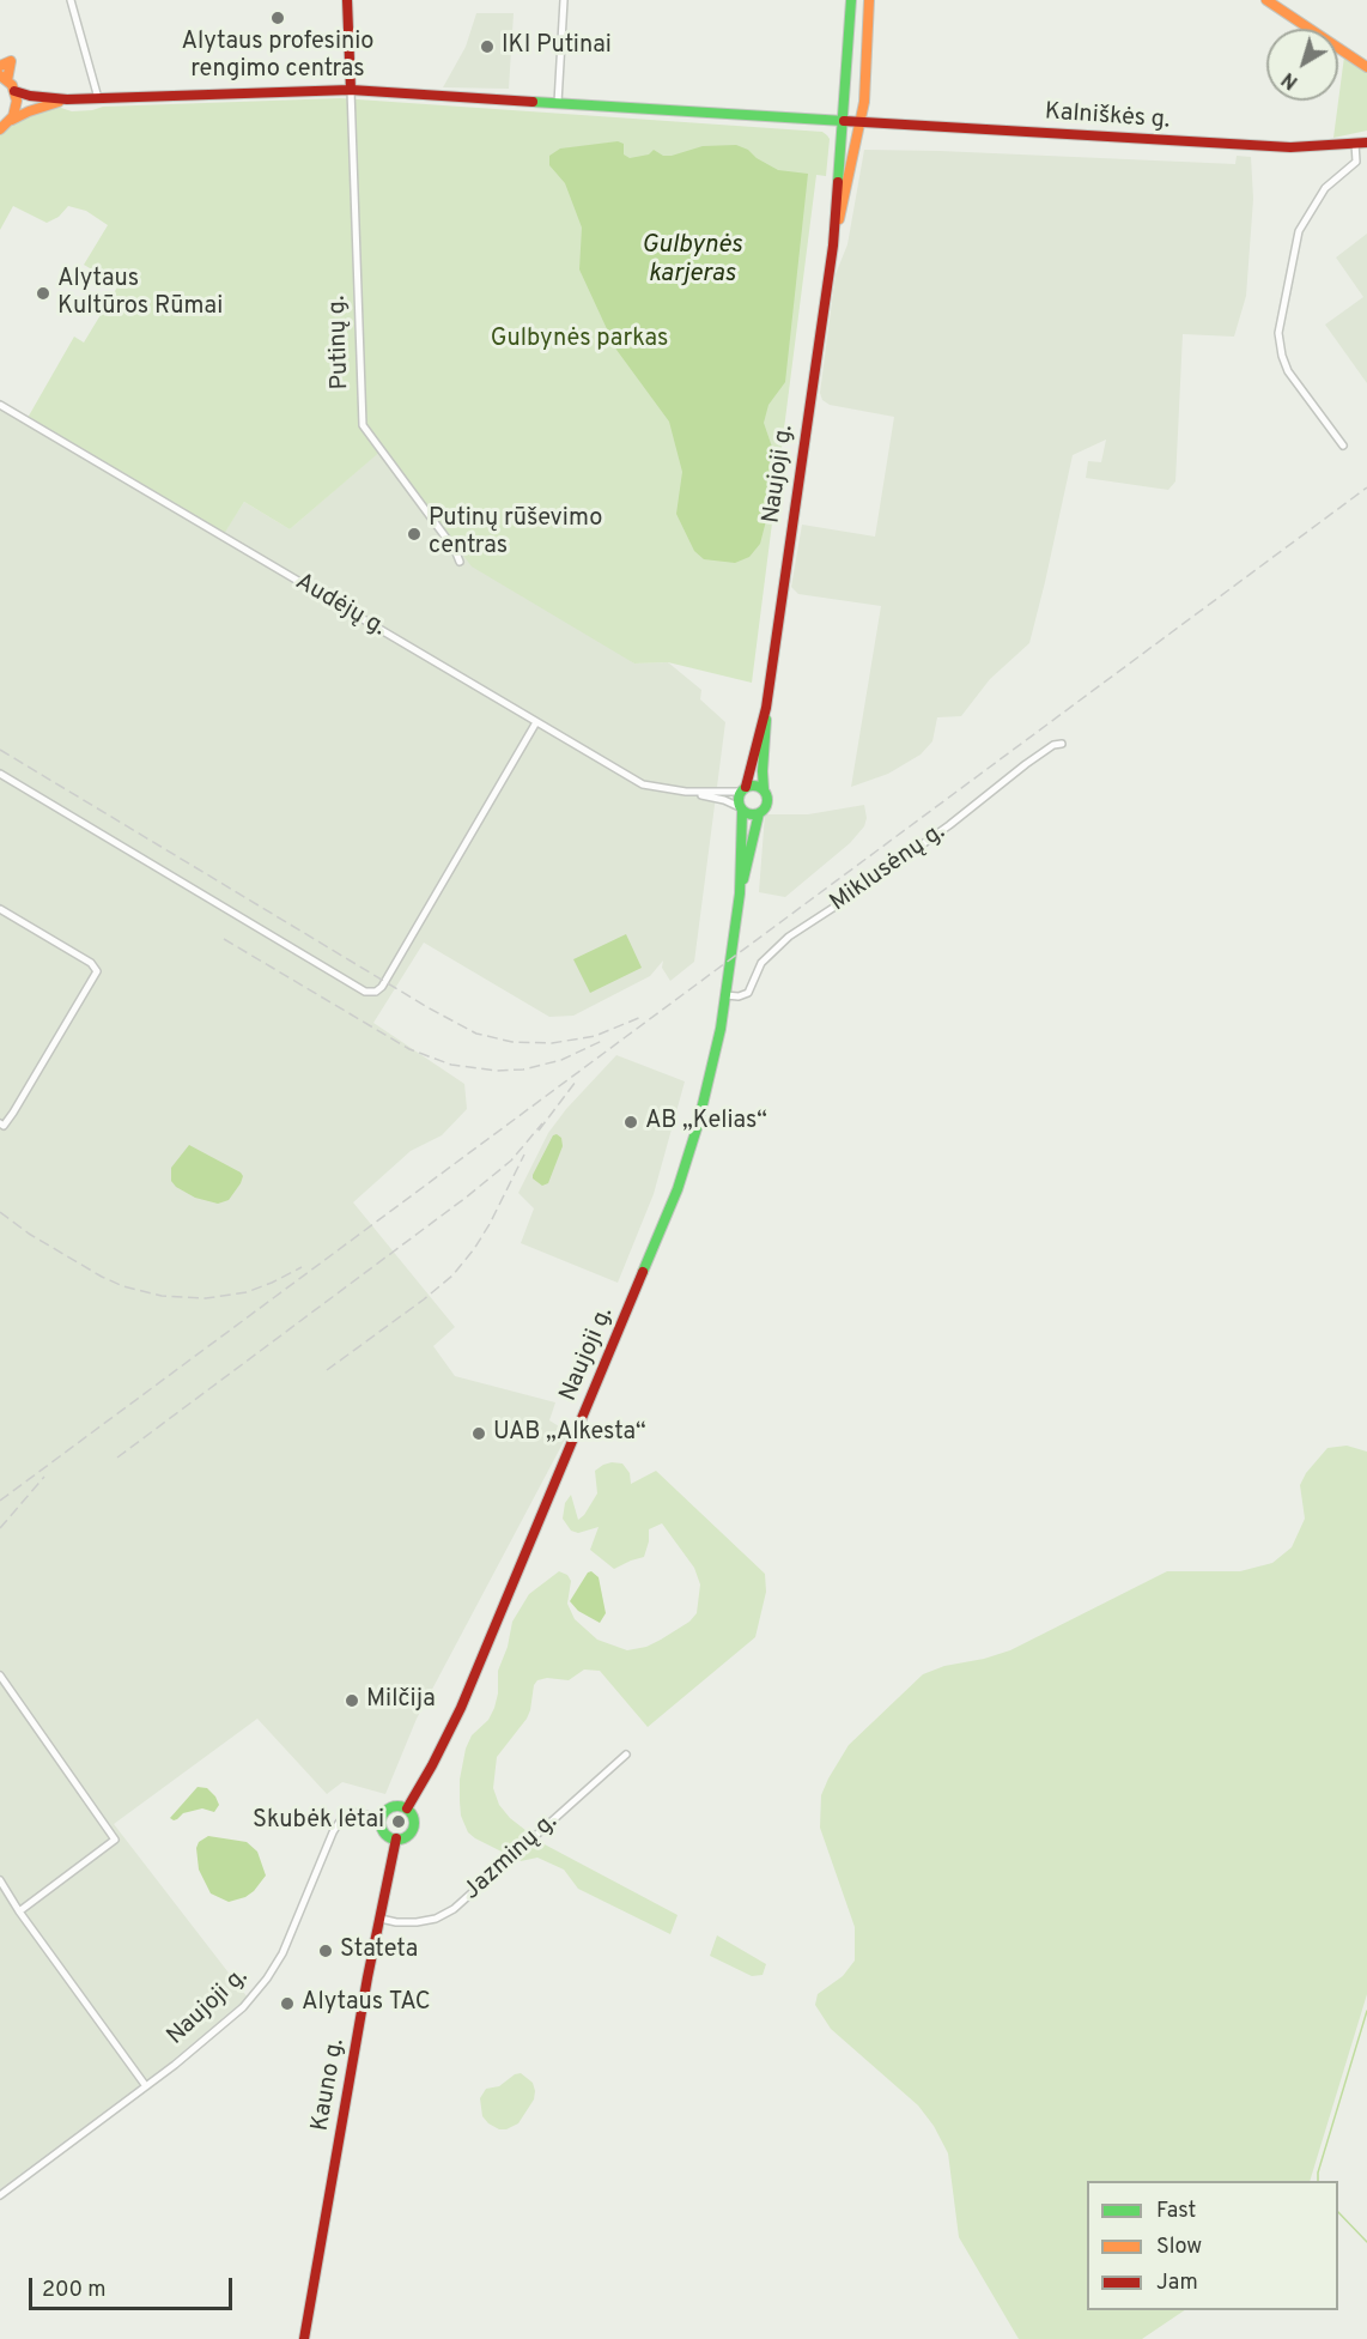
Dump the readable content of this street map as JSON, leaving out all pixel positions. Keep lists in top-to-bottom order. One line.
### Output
{"streets":{"main road":["Kalniškės g.","Naujoji g.","Kauno g."],"street":["Putinų g.","Audėjų g.","Miklusėnų g.","Jazminų g."]},"crossings":[["Kalniškės g.","Naujoji g."],["Naujoji g.","Audėjų g."],["Naujoji g.","Miklusėnų g."],["Naujoji g.","Kauno g."],["Jazminų g.","Kauno g."]],"water":["Gulbynės karjeras"],"parks":["Gulbynės parkas"],"places":["Alytaus profesinio rengimo centras","IKI Putinai","Alytaus Kultūros Rūmai","Putinų rūševimo centras","AB „Kelias“","UAB „Alkesta“","Milčija","Skubėk lėtai","Stateta","Alytaus TAC"],"legend":["Fast","Slow","Jam"],"scale_bar":"200 m","north":"bottom left"}
